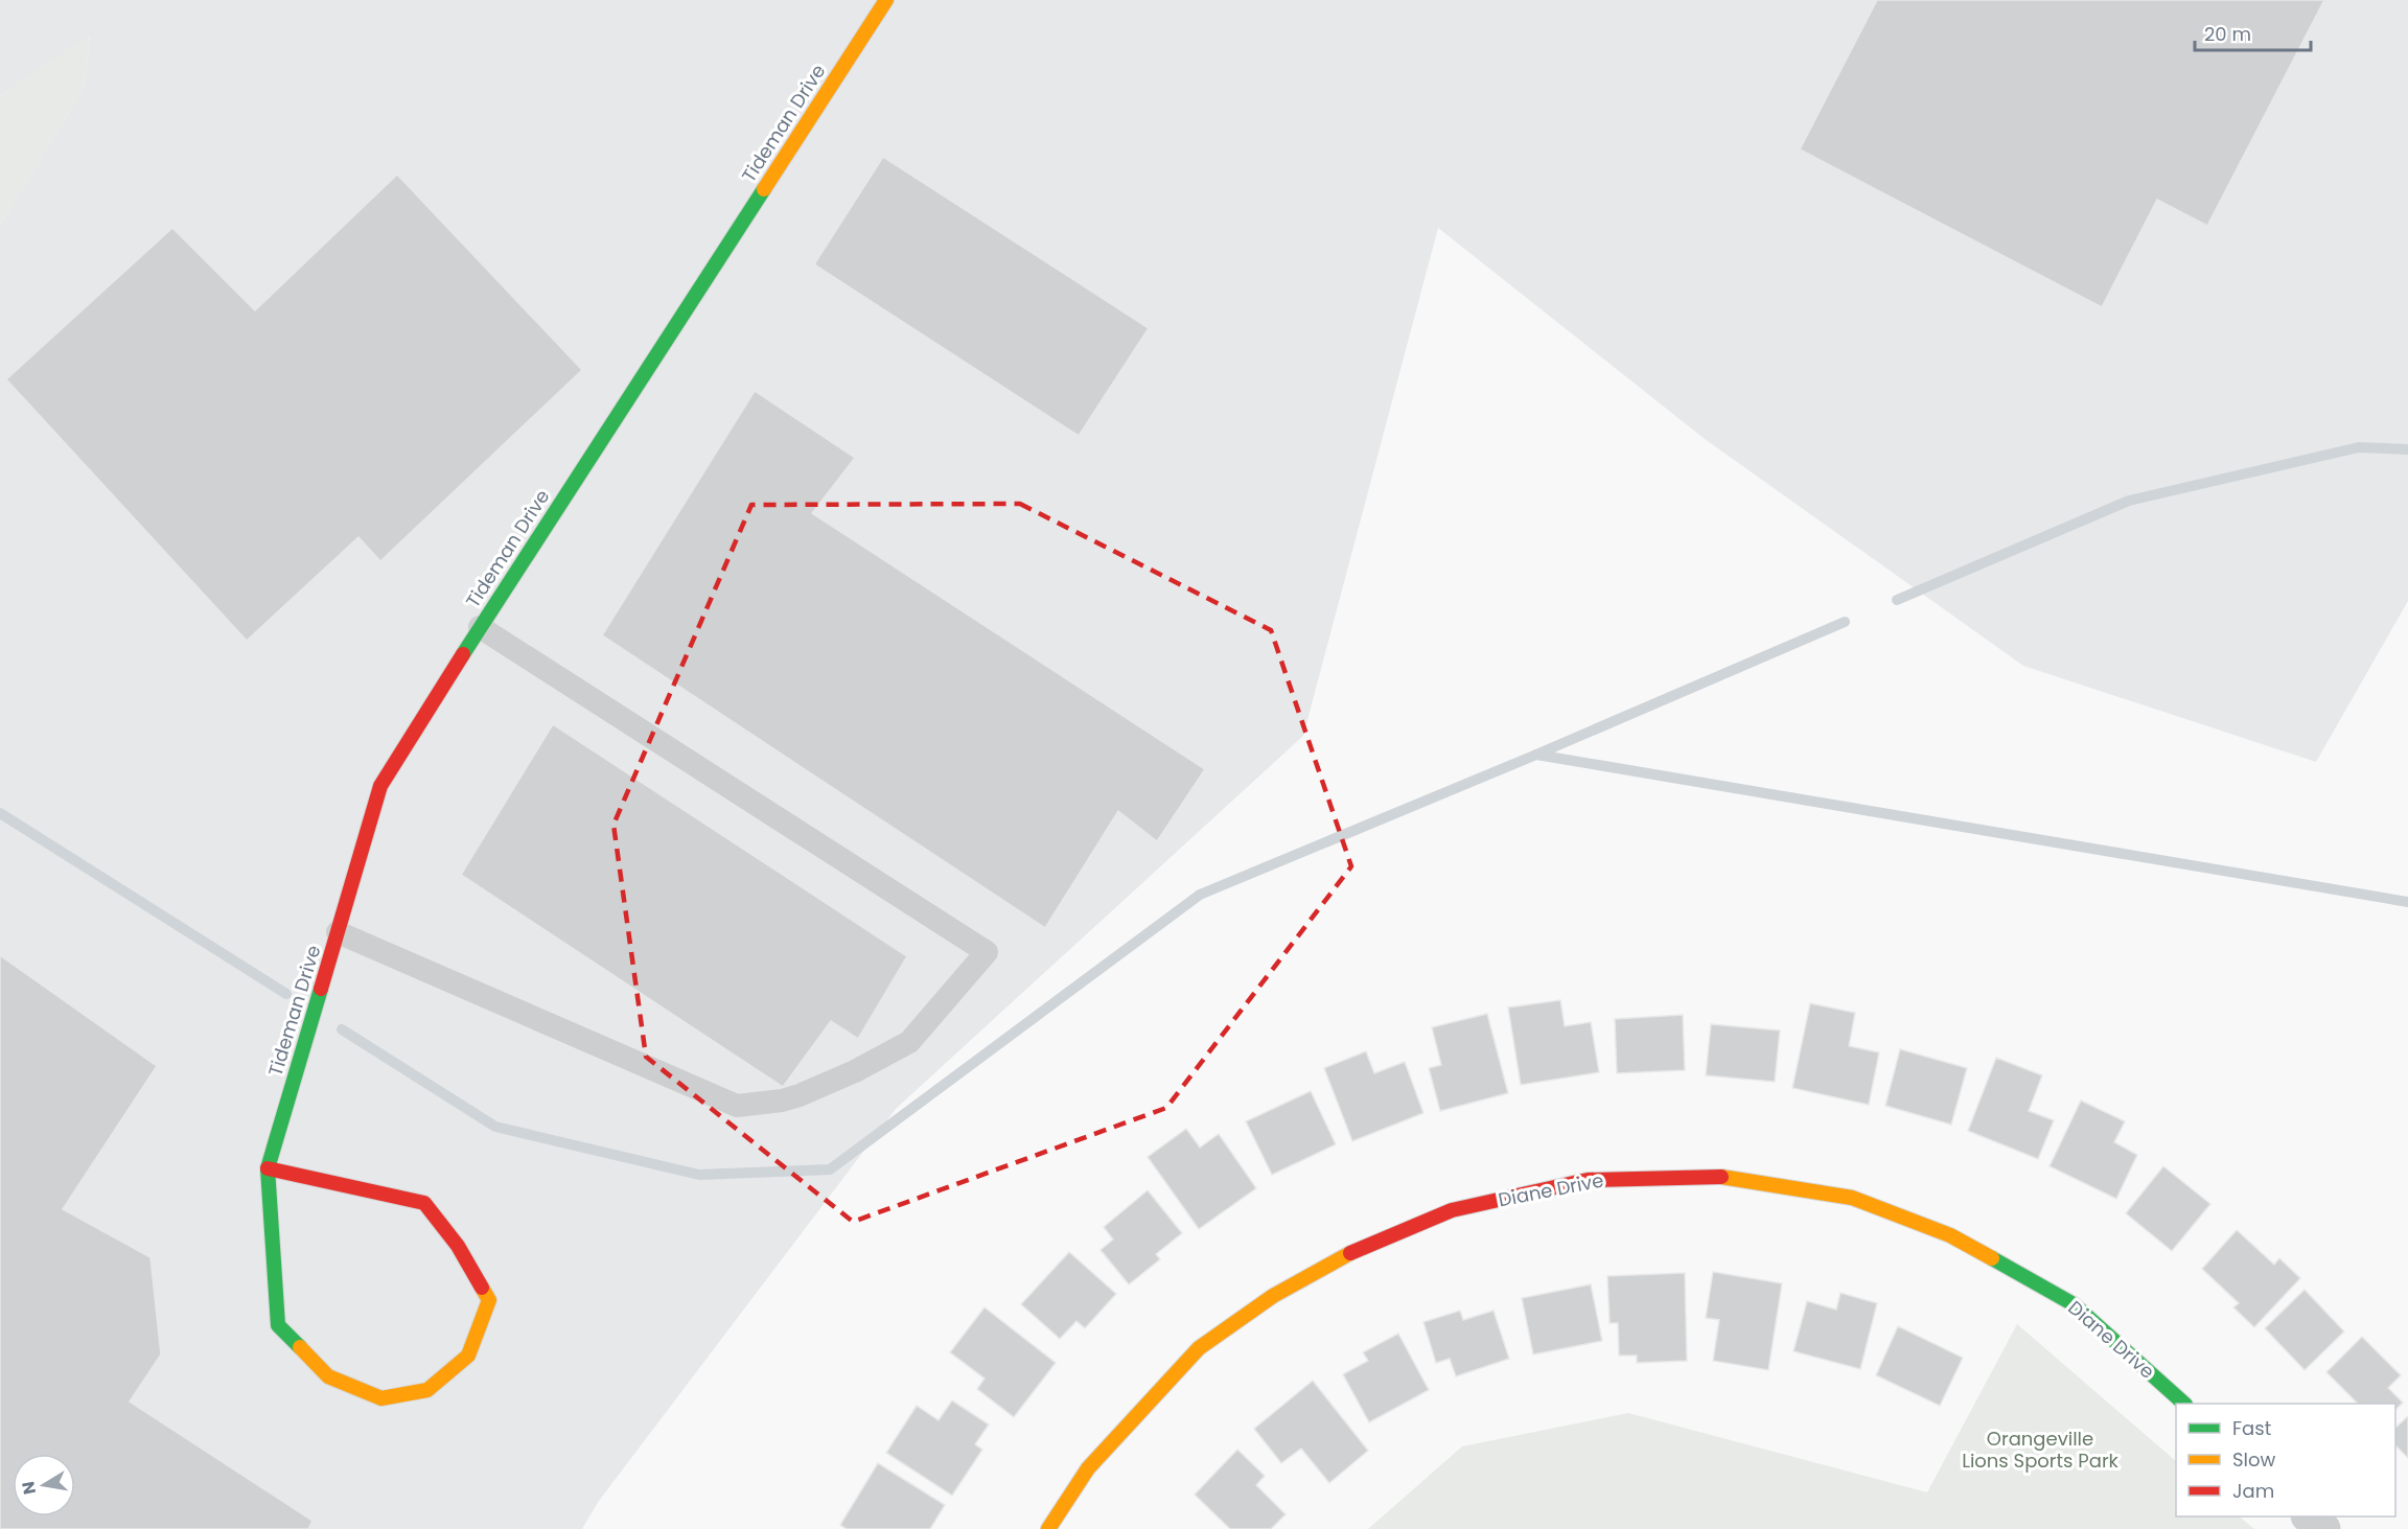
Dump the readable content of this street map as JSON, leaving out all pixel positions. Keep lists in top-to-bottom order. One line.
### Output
{"streets":{"street":["Tideman Drive","Diane Drive"]},"parks":["Orangeville Lions Sports Park"],"legend":["Fast","Slow","Jam"],"scale_bar":"20 m","north":"left"}
